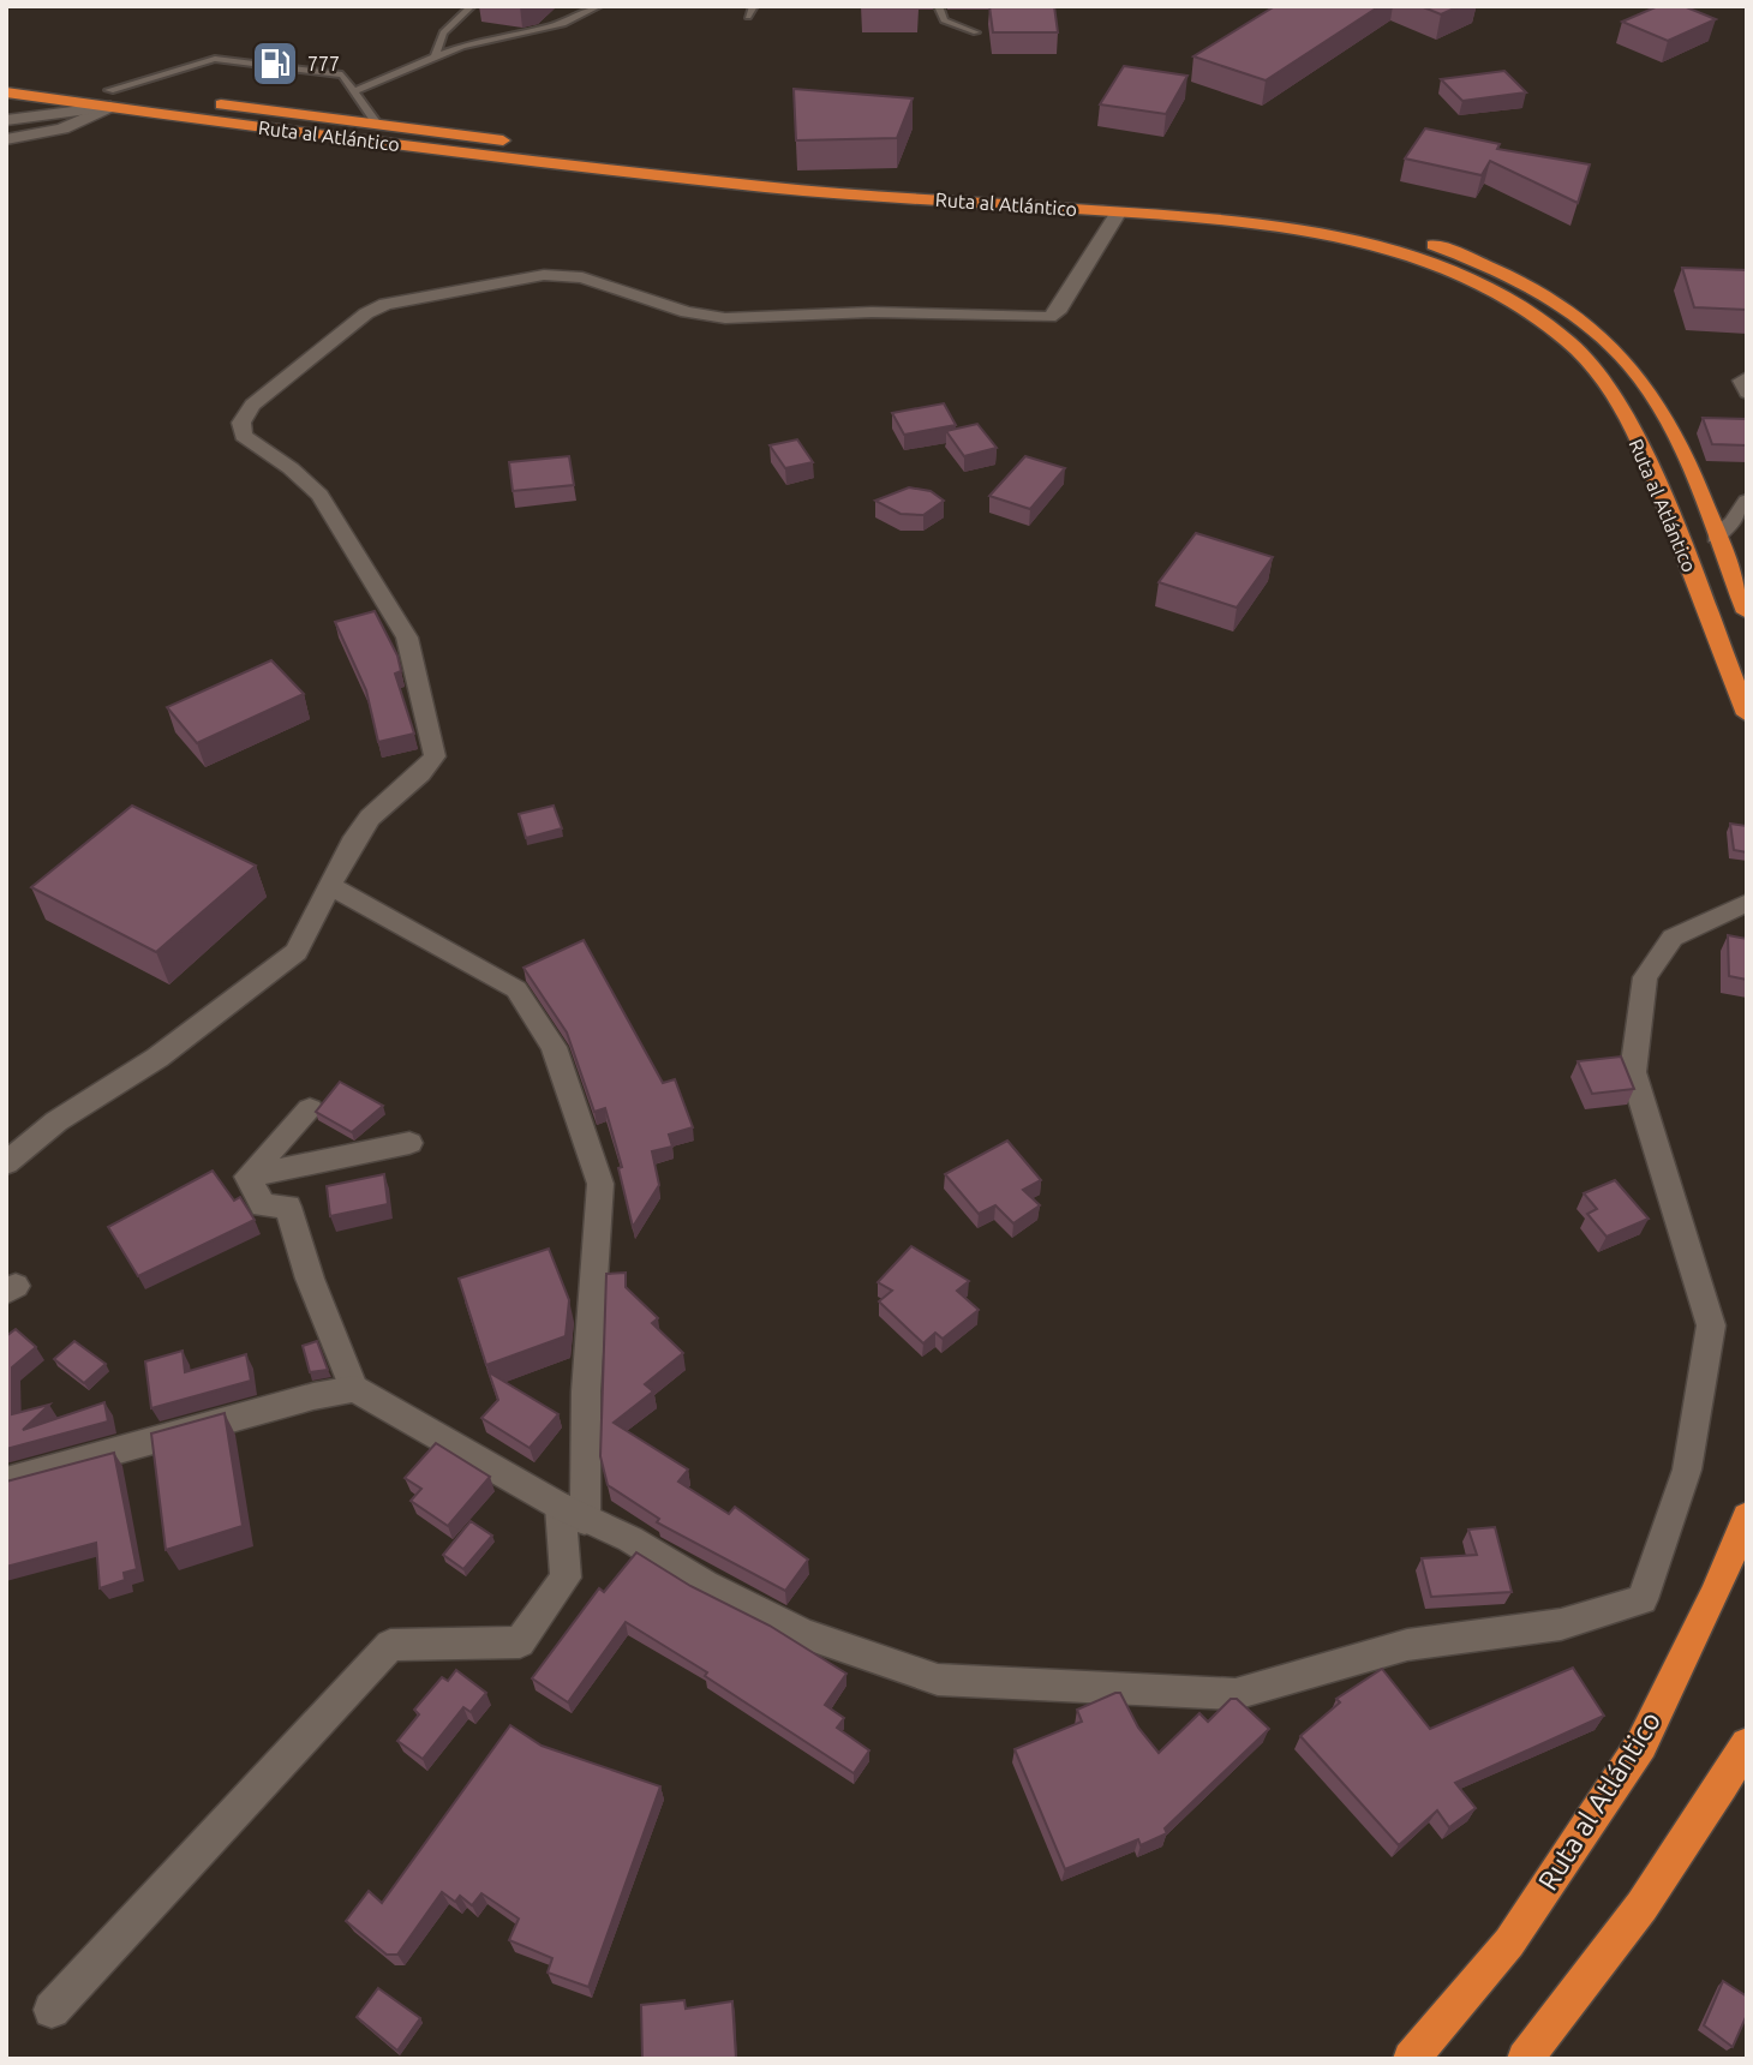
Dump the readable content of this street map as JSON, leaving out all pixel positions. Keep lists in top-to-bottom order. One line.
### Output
{"streets":{"highway":["Ruta al Atlántico"]},"places":{"fuel station":["777"]}}
